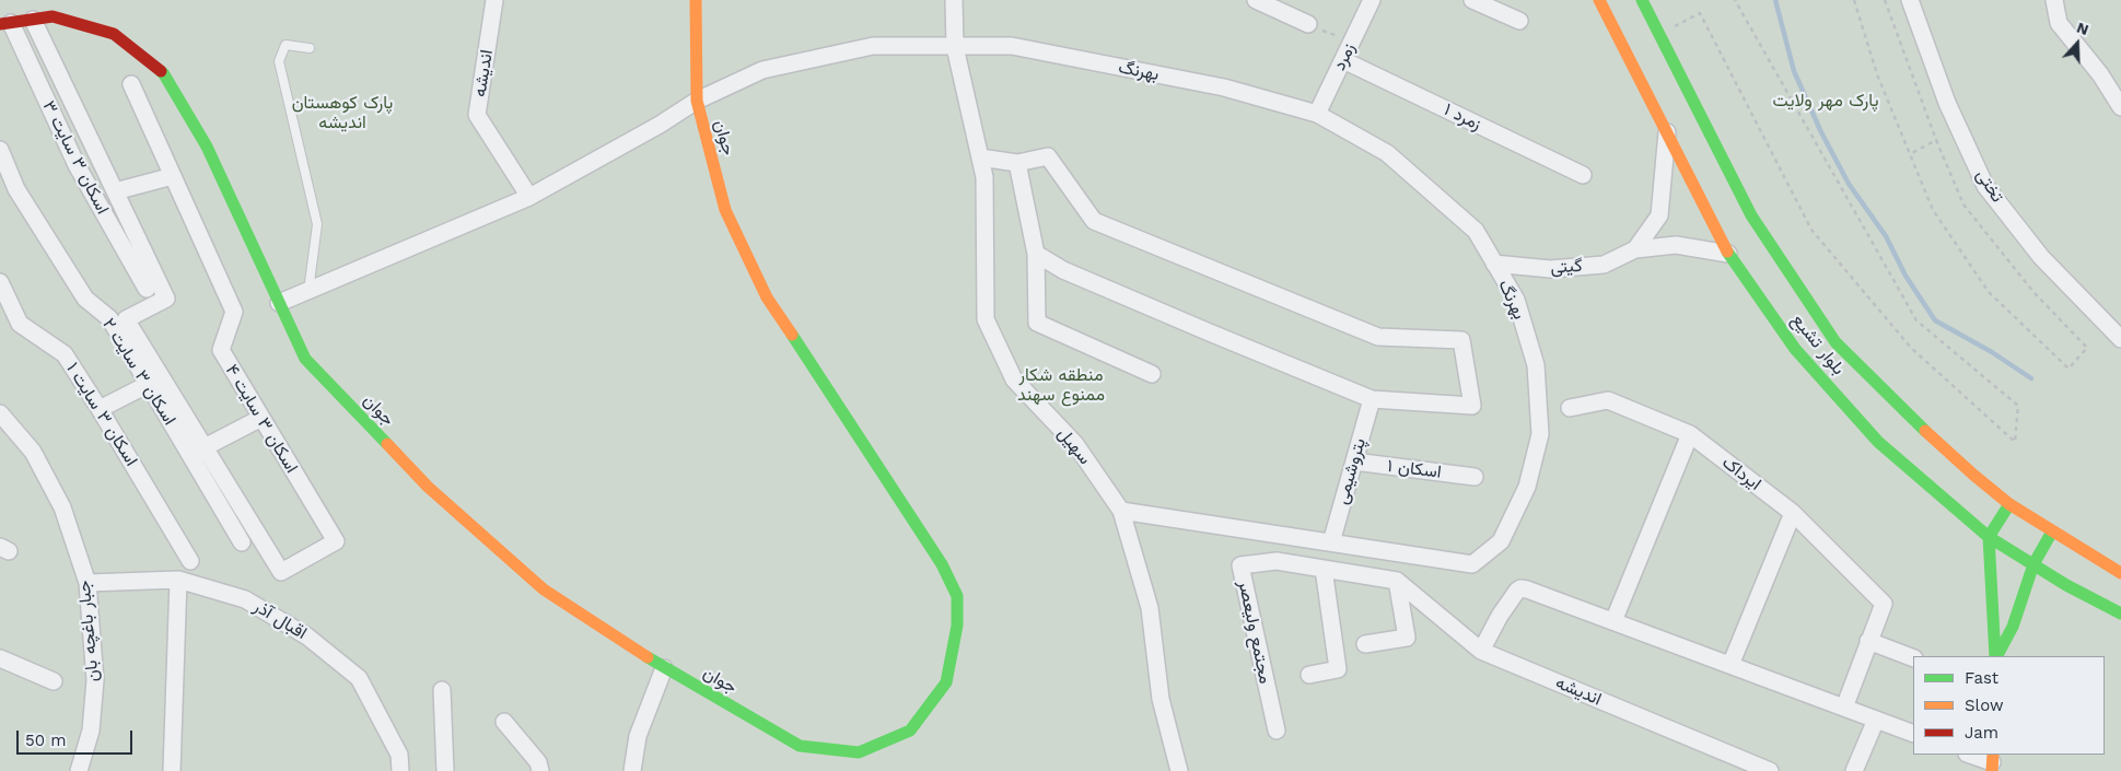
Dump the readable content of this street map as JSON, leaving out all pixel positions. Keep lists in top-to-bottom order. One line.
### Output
{"streets":{"street":["زمرد","بهرنگ","اندیشه","زمرد ۱","جوان","اسکان ۳ سایت ۳","تختی","گیتی","بلوار تشیع","اسکان ۳ سایت ۲","اسکان ۳ سایت ۱","اسکان ۳ سایت ۴","سهیل","اسکان ۱","پتروشیمی","ایرداک","اقبال آذر","جبار باغچه بان","مجتمع ولیعصر"]},"crossings":[["زمرد","بهرنگ"],["زمرد","زمرد ۱"],["بهرنگ","اندیشه"],["بهرنگ","جوان"],["بهرنگ","گیتی"],["بهرنگ","سهیل"],["بهرنگ","پتروشیمی"],["اندیشه","مجتمع ولیعصر"],["جوان","اسکان ۳ سایت ۳"],["گیتی","بلوار تشیع"],["اسکان ۱","پتروشیمی"],["اقبال آذر","جبار باغچه بان"]],"parks":["پارک مهر ولایت","پارک کوهستان اندیشه","منطقه شکار ممنوع سهند"],"legend":["Fast","Slow","Jam"],"scale_bar":"50 m","north":"top"}
